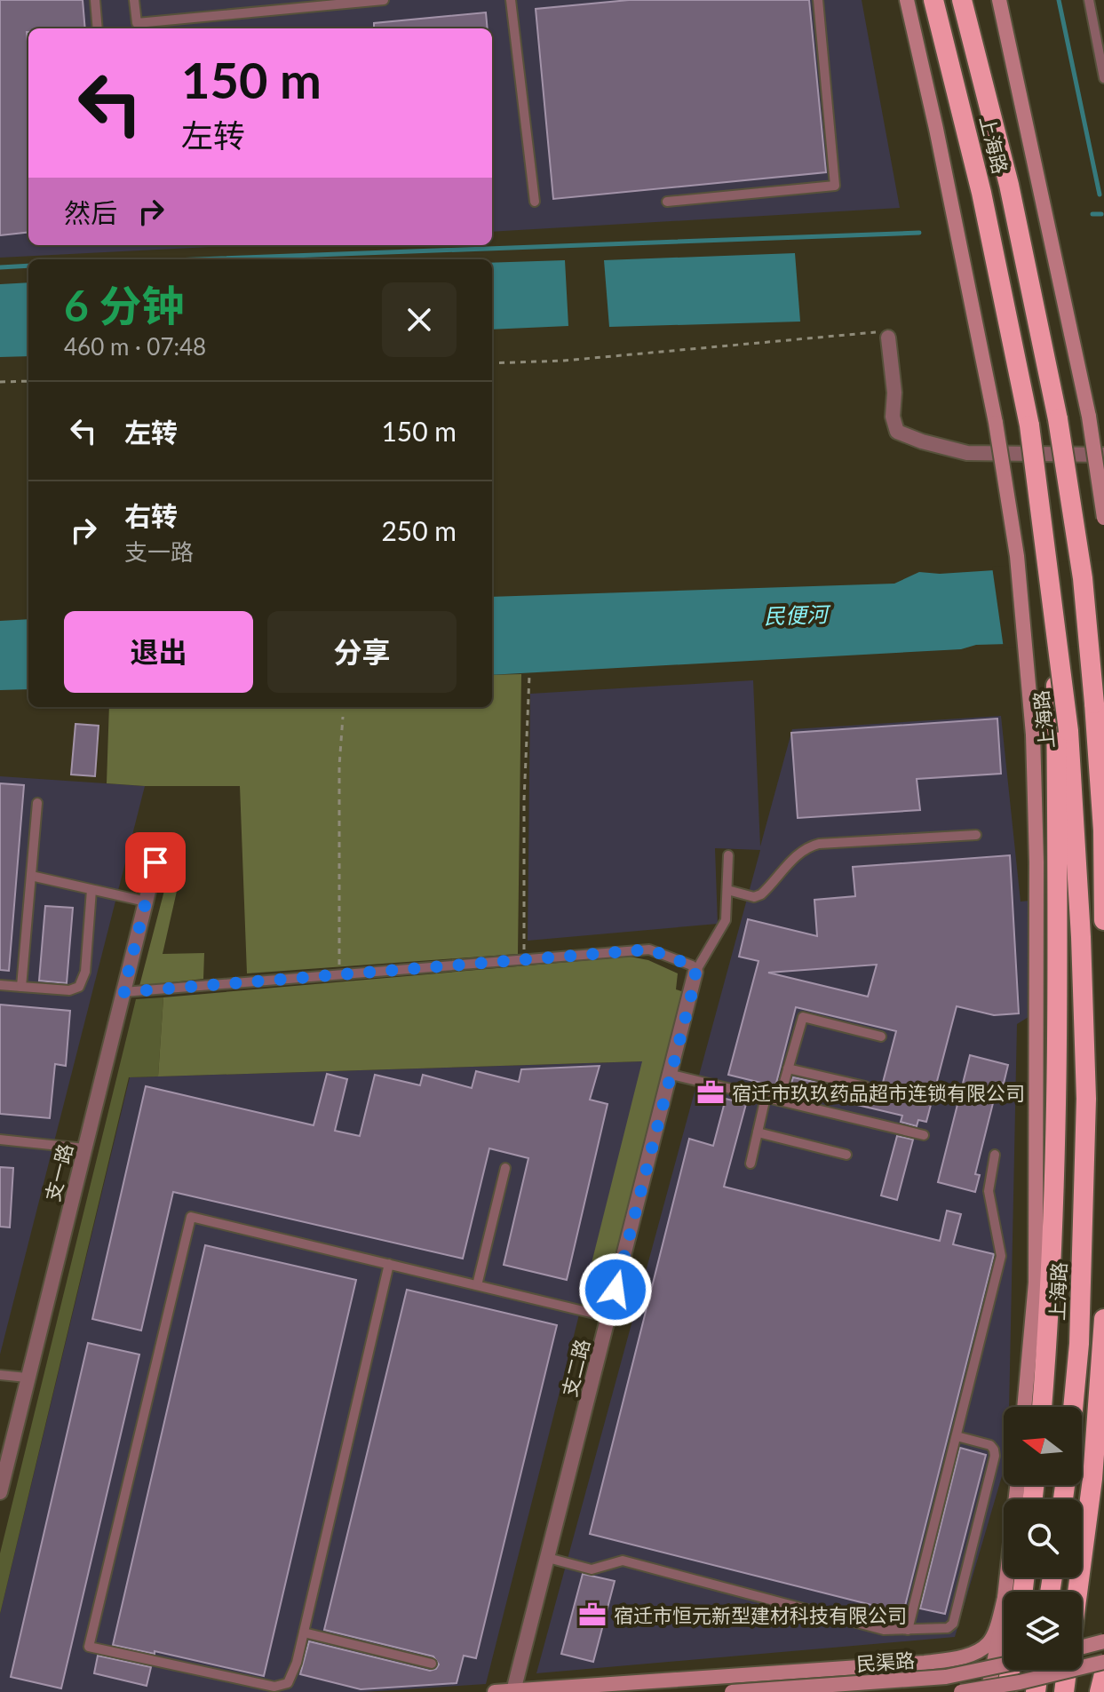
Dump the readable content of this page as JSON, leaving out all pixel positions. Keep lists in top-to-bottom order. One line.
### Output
{"streets":{"highway":["上海路"],"main road":["民渠路"],"street":["支一路","支二路"]},"water":["民便河"],"places":{"office":["宿迁市玖玖药品超市连锁有限公司","宿迁市恒元新型建材科技有限公司"]},"north":"left","page":{"turn":["150 m","左转"],"then":"然后","heading":["6 分钟","460 m · 07:48"],"list":[{"name":"左转","value":"150 m"},{"name":"右转","note":"支一路","value":"250 m"}],"buttons":["退出","分享"]}}
